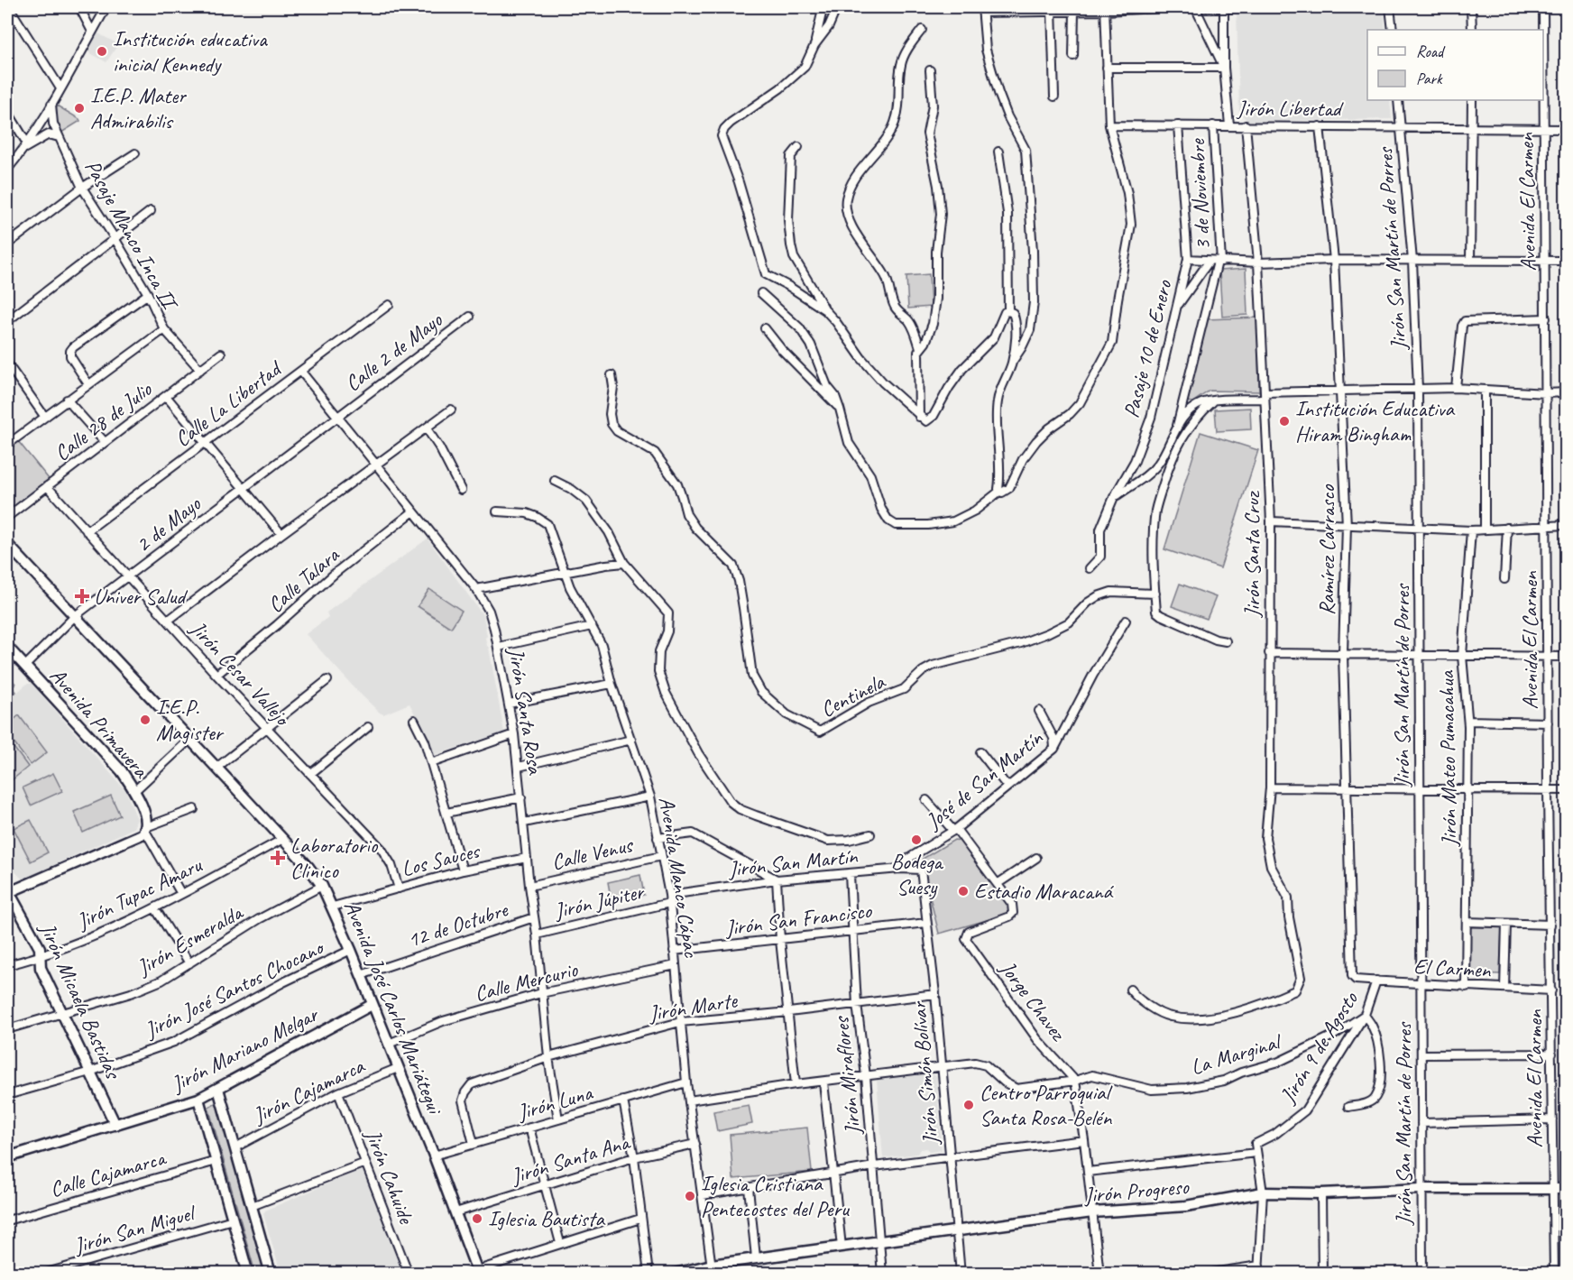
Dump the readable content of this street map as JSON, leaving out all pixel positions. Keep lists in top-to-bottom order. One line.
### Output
{"streets":{"street":["Jirón Libertad","3 de Noviembre","Avenida El Carmen","Pasaje Manco Inca II","Jirón San Martín de Porres","Pasaje 10 de Enero","Calle 2 de Mayo","Calle La Libertad","Calle 28 de Julio","2 de Mayo","Ramírez Carrasco","Jirón Santa Cruz","Calle Talara","Jirón Cesar Vallejo","Centinela","Jirón Santa Rosa","Avenida Primavera","Jirón Mateo Pumacahua","José de San Martín","Calle Venus","Los Sauces","Jirón San Martín","Avenida Manco Cápac","Jirón Tupac Amaru","Jirón Júpiter","Jirón San Francisco","12 de Octubre","Jirón Esmeralda","El Carmen","Calle Mercurio","Jirón José Santos Chocano","Jirón Micaela Bastidas","Jorge Chavez","Avenida José Carlos Mariátegui","Jirón Marte","Jirón 9 de Agosto","Jirón Mariano Melgar","La Marginal","Jirón Simón Bolívar","Jirón Miraflores","Jirón Cajamarca","Jirón Luna","Jirón Santa Ana","Calle Cajamarca","Jirón Cahuide","Jirón Progreso","Jirón San Miguel"]},"crossings":[["Jirón Libertad","3 de Noviembre"],["Jirón Libertad","Avenida El Carmen"],["Jirón Libertad","Jirón San Martín de Porres"],["Jirón Libertad","Pasaje 10 de Enero"],["Jirón Libertad","Ramírez Carrasco"],["Jirón Libertad","Jirón Santa Cruz"],["Avenida El Carmen","El Carmen"],["Avenida El Carmen","Jirón Progreso"],["Pasaje Manco Inca II","Calle 28 de Julio"],["Jirón San Martín de Porres","El Carmen"],["Jirón San Martín de Porres","Jirón Progreso"],["Calle 2 de Mayo","2 de Mayo"],["Calle 2 de Mayo","Jirón Santa Rosa"],["Calle La Libertad","Jirón Cesar Vallejo"],["Calle La Libertad","Jirón Santa Rosa"],["Calle 28 de Julio","Jirón Cesar Vallejo"],["2 de Mayo","Jirón Cesar Vallejo"],["2 de Mayo","Jirón Santa Rosa"],["2 de Mayo","Avenida Primavera"],["2 de Mayo","Avenida José Carlos Mariátegui"],["Ramírez Carrasco","El Carmen"],["Calle Talara","Jirón Cesar Vallejo"],["Calle Talara","Jirón Santa Rosa"],["Jirón Cesar Vallejo","Los Sauces"],["Jirón Santa Rosa","Calle Venus"],["Jirón Santa Rosa","Los Sauces"],["Jirón Santa Rosa","Jirón Júpiter"],["Jirón Santa Rosa","12 de Octubre"],["Jirón Santa Rosa","Calle Mercurio"],["Jirón Santa Rosa","Jirón Marte"],["Jirón Santa Rosa","Jirón Luna"],["Jirón Mateo Pumacahua","El Carmen"],["José de San Martín","Jirón San Martín"],["Calle Venus","Avenida Manco Cápac"],["Los Sauces","Avenida José Carlos Mariátegui"],["Jirón San Martín","Avenida Manco Cápac"],["Jirón San Martín","Jirón Simón Bolívar"],["Jirón San Martín","Jirón Miraflores"],["Avenida Manco Cápac","Jirón Júpiter"],["Avenida Manco Cápac","Jirón San Francisco"],["Avenida Manco Cápac","Calle Mercurio"],["Avenida Manco Cápac","Jirón Marte"],["Avenida Manco Cápac","La Marginal"],["Avenida Manco Cápac","Jirón Luna"],["Avenida Manco Cápac","Jirón Santa Ana"],["Avenida Manco Cápac","Jirón Progreso"],["Jirón Tupac Amaru","Jirón Micaela Bastidas"],["Jirón Tupac Amaru","Avenida José Carlos Mariátegui"],["Jirón San Francisco","Jirón Simón Bolívar"],["Jirón San Francisco","Jirón Miraflores"],["12 de Octubre","Avenida José Carlos Mariátegui"],["Jirón Esmeralda","Jirón Micaela Bastidas"],["Jirón Esmeralda","Avenida José Carlos Mariátegui"],["El Carmen","Jirón 9 de Agosto"],["Calle Mercurio","Avenida José Carlos Mariátegui"],["Jirón José Santos Chocano","Jirón Micaela Bastidas"],["Jirón José Santos Chocano","Avenida José Carlos Mariátegui"],["Jirón Micaela Bastidas","Jirón Mariano Melgar"],["Jorge Chavez","La Marginal"],["Avenida José Carlos Mariátegui","Jirón Mariano Melgar"],["Avenida José Carlos Mariátegui","Jirón Cajamarca"],["Avenida José Carlos Mariátegui","Jirón Luna"],["Avenida José Carlos Mariátegui","Jirón Santa Ana"],["Jirón Marte","Jirón Simón Bolívar"],["Jirón Marte","Jirón Miraflores"],["Jirón Marte","Jirón Luna"],["Jirón 9 de Agosto","La Marginal"],["La Marginal","Jirón Simón Bolívar"],["La Marginal","Jirón Miraflores"],["Jirón Simón Bolívar","Jirón Progreso"],["Jirón Miraflores","Jirón Progreso"],["Jirón Cajamarca","Jirón Cahuide"]],"places":{"other":["Institución educativa inicial Kennedy","I.E.P. Mater Admirabilis","Institución Educativa Hiram Bingham","I.E.P. Magister","Bodega Suesy","Estadio Maracaná","Centro Parroquial Santa Rosa-Belén","Iglesia Cristiana Pentecostes del Peru","Iglesia Bautista"],"health":["Univer Salud","Laboratorio Clinico"]},"legend":["Road","Park"]}
